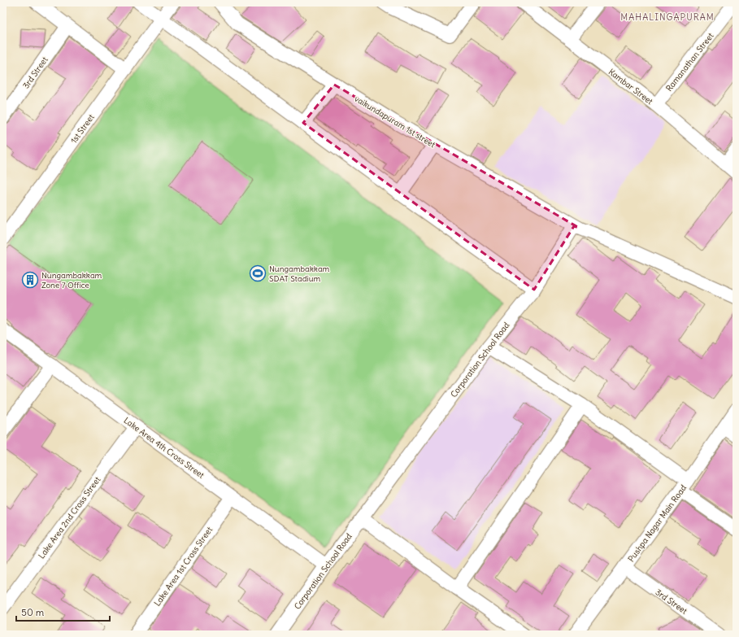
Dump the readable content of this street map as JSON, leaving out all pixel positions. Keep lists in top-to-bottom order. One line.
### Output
{"streets":{"street":["Ramanathan Street","3rd Street","Kambar Street","vaikundapuram 1st street","1st Street","Corporation School Road","Lake Area 4th Cross Street","Lake Area 2nd Cross Street","Pushpa Nagar Main Road","Lake Area 1st Cross Street"]},"crossings":[["Ramanathan Street","Kambar Street"],["3rd Street","Pushpa Nagar Main Road"],["vaikundapuram 1st street","Corporation School Road"],["Corporation School Road","Lake Area 4th Cross Street"],["Lake Area 4th Cross Street","Lake Area 2nd Cross Street"],["Lake Area 4th Cross Street","Lake Area 1st Cross Street"]],"districts":["MAHALINGAPURAM"],"places":{"sports":["Nungambakkam SDAT Stadium"],"building":["Nungambakkam Zone 7 Office"]},"scale_bar":"50 m"}
